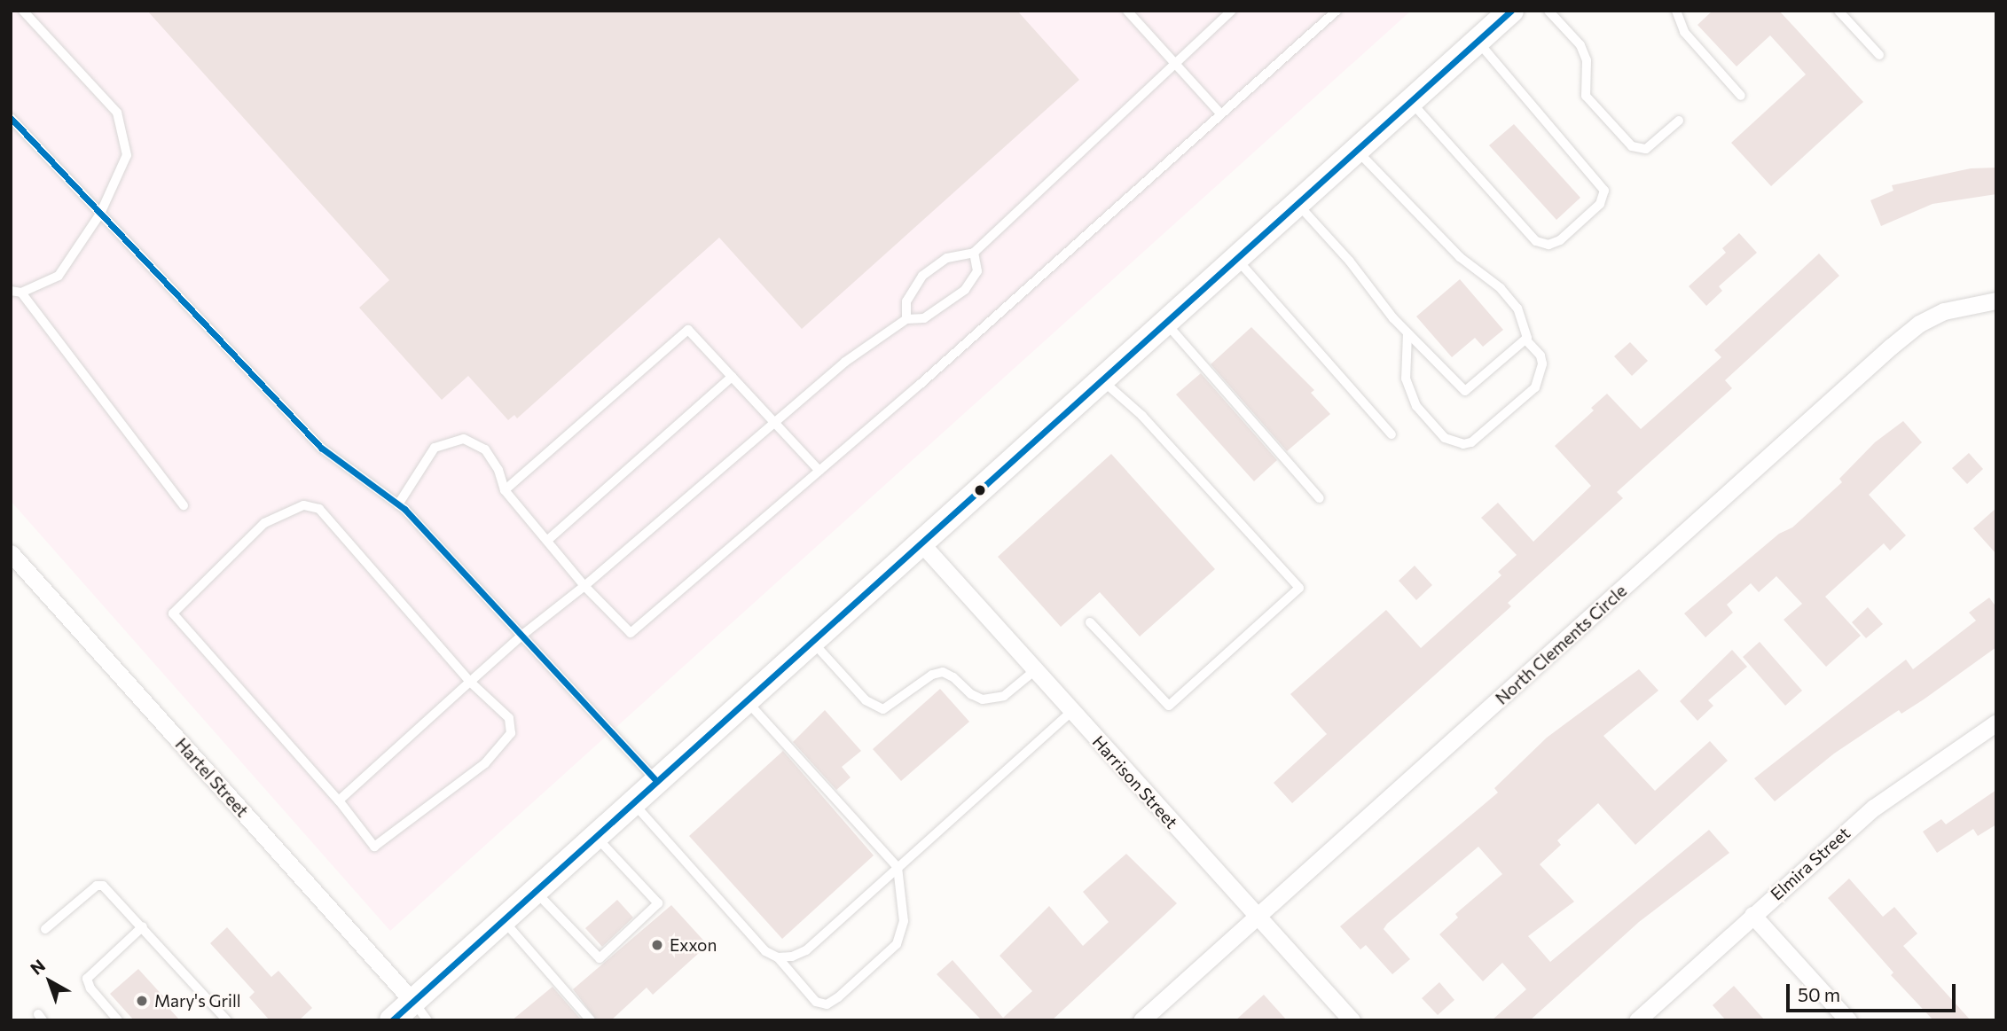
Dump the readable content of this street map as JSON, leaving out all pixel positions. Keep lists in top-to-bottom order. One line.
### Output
{"streets":{"street":["North Clements Circle","Hartel Street","Harrison Street","Elmira Street"]},"crossings":[["North Clements Circle","Harrison Street"]],"places":["Exxon","Mary's Grill"],"scale_bar":"50 m","north":"top left"}
